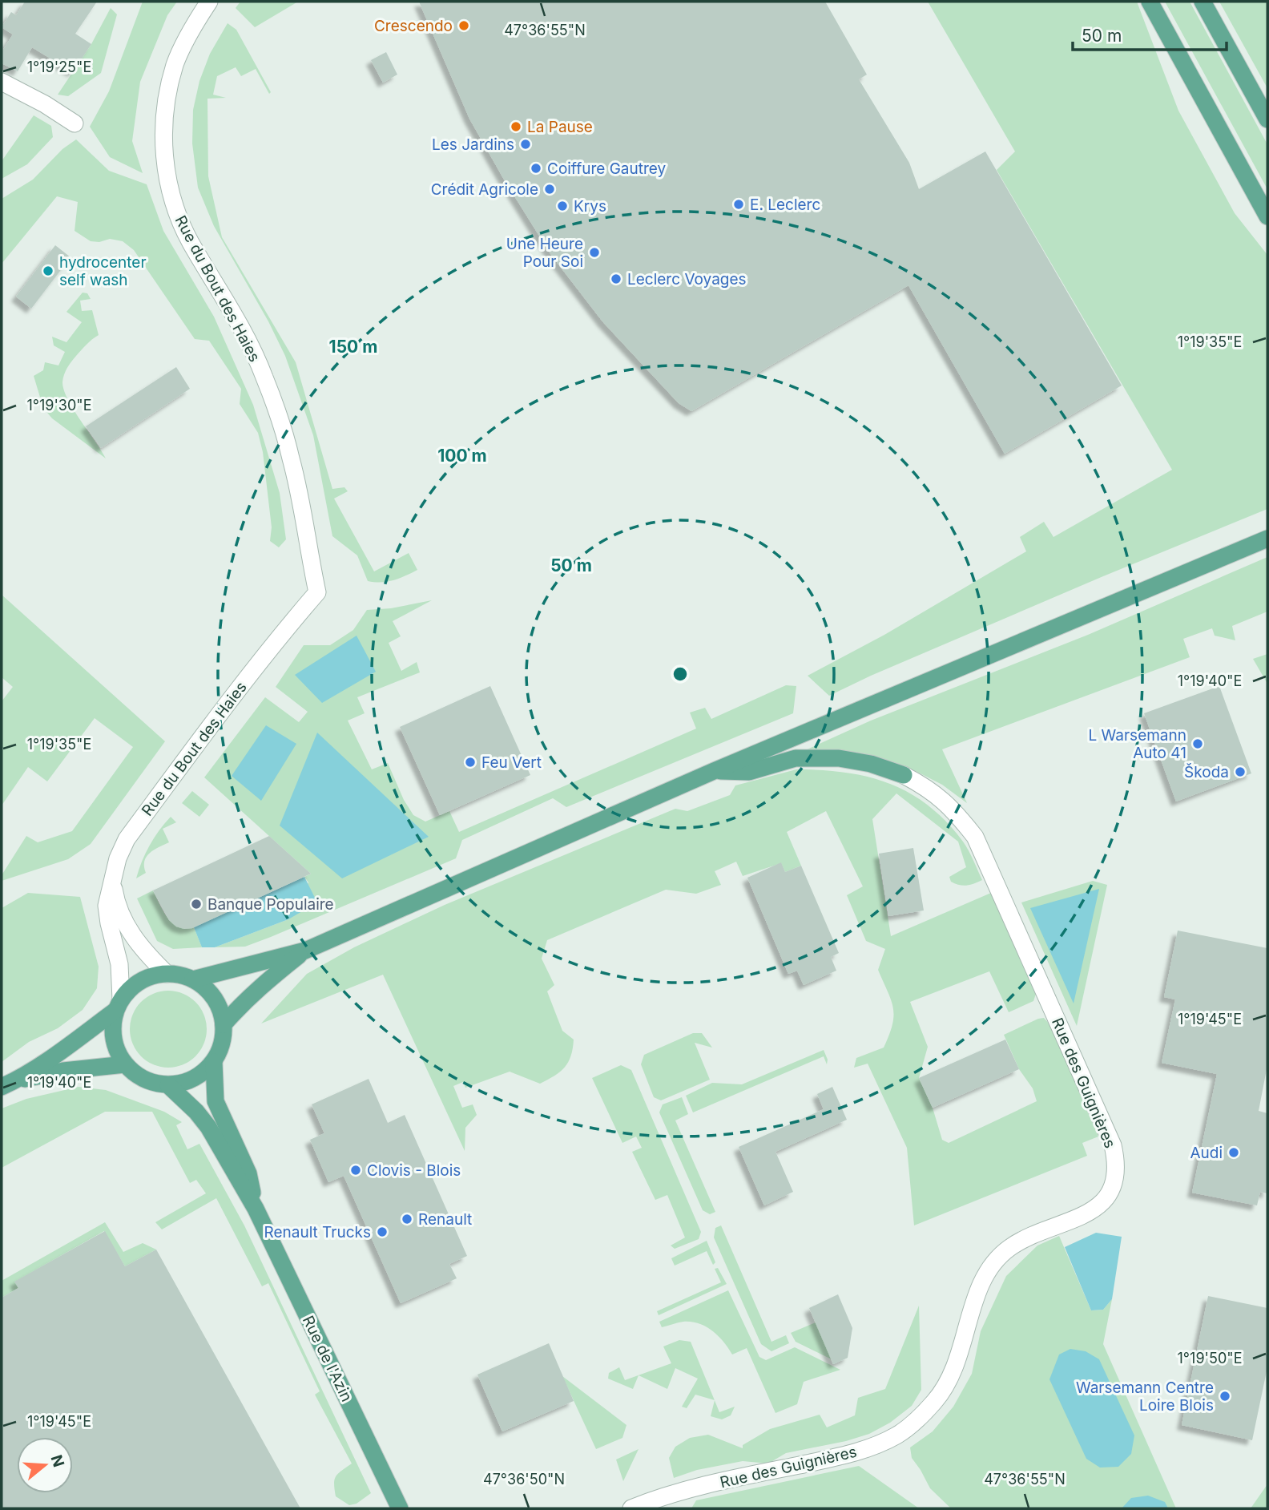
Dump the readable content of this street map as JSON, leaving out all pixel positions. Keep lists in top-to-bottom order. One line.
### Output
{"streets":{"main road":["Rue de l'Azin"],"street":["Rue du Bout des Haies","Rue des Guignières"]},"crossings":[["Rue du Bout des Haies","Rue de l'Azin"]],"places":["Crescendo","La Pause","Les Jardins","Coiffure Gautrey","Crédit Agricole","E. Leclerc","Krys","Une Heure Pour Soi","hydrocenter self wash","Leclerc Voyages","L Warsemann Auto 41","Feu Vert","Škoda","Banque Populaire","Audi","Clovis - Blois","Renault","Renault Trucks","Warsemann Centre Loire Blois"],"scale_bar":"50 m","north":"right","coordinates":["47°36'55\"N","1°19'25\"E","1°19'35\"E","1°19'30\"E","1°19'40\"E","1°19'45\"E","1°19'50\"E","47°36'50\"N"],"rings":["150 m","100 m","50 m"]}
